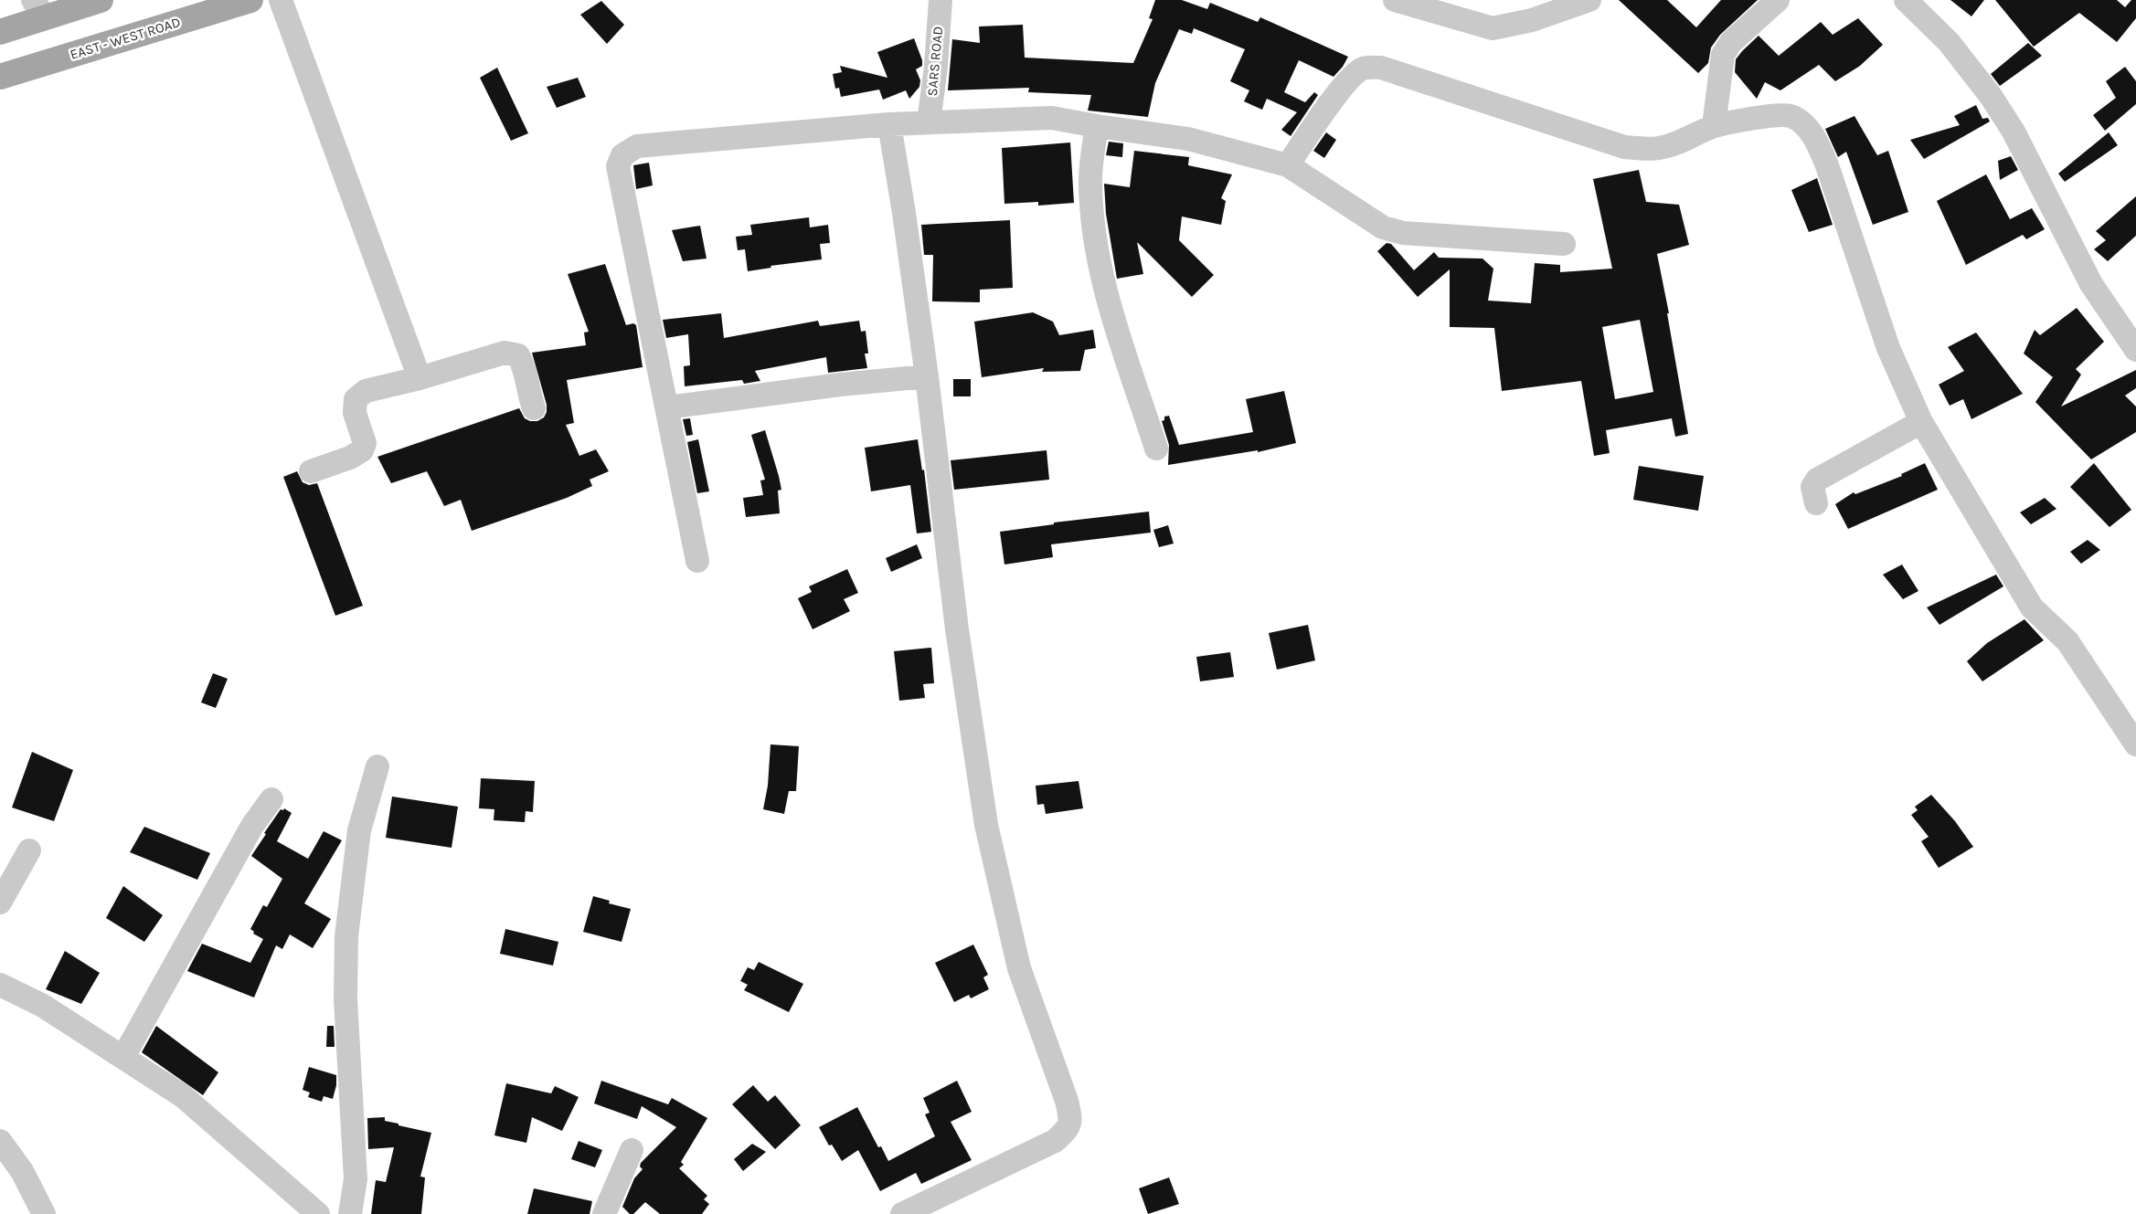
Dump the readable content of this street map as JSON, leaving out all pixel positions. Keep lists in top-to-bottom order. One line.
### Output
{"streets":{"main road":["EAST - WEST ROAD"],"street":["SARS ROAD"]}}
